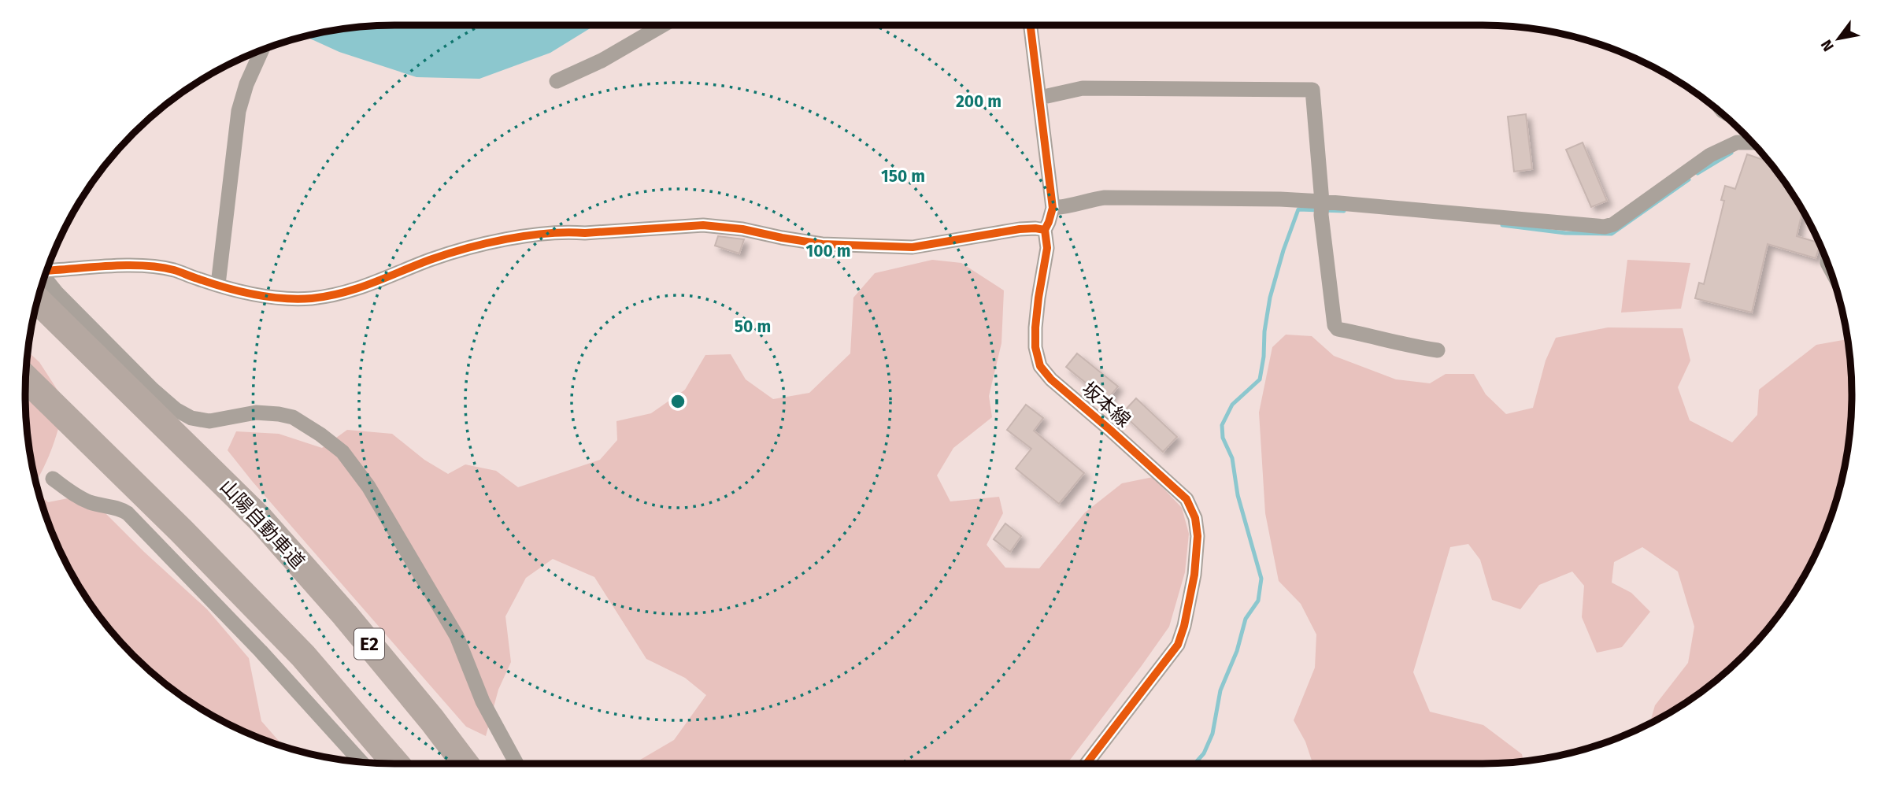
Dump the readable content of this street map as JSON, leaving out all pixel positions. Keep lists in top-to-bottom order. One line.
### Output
{"streets":{"highway":["山陽自動車道","E2"],"street":["坂本線"]},"north":"bottom left","rings":["200 m","150 m","100 m","50 m"]}
